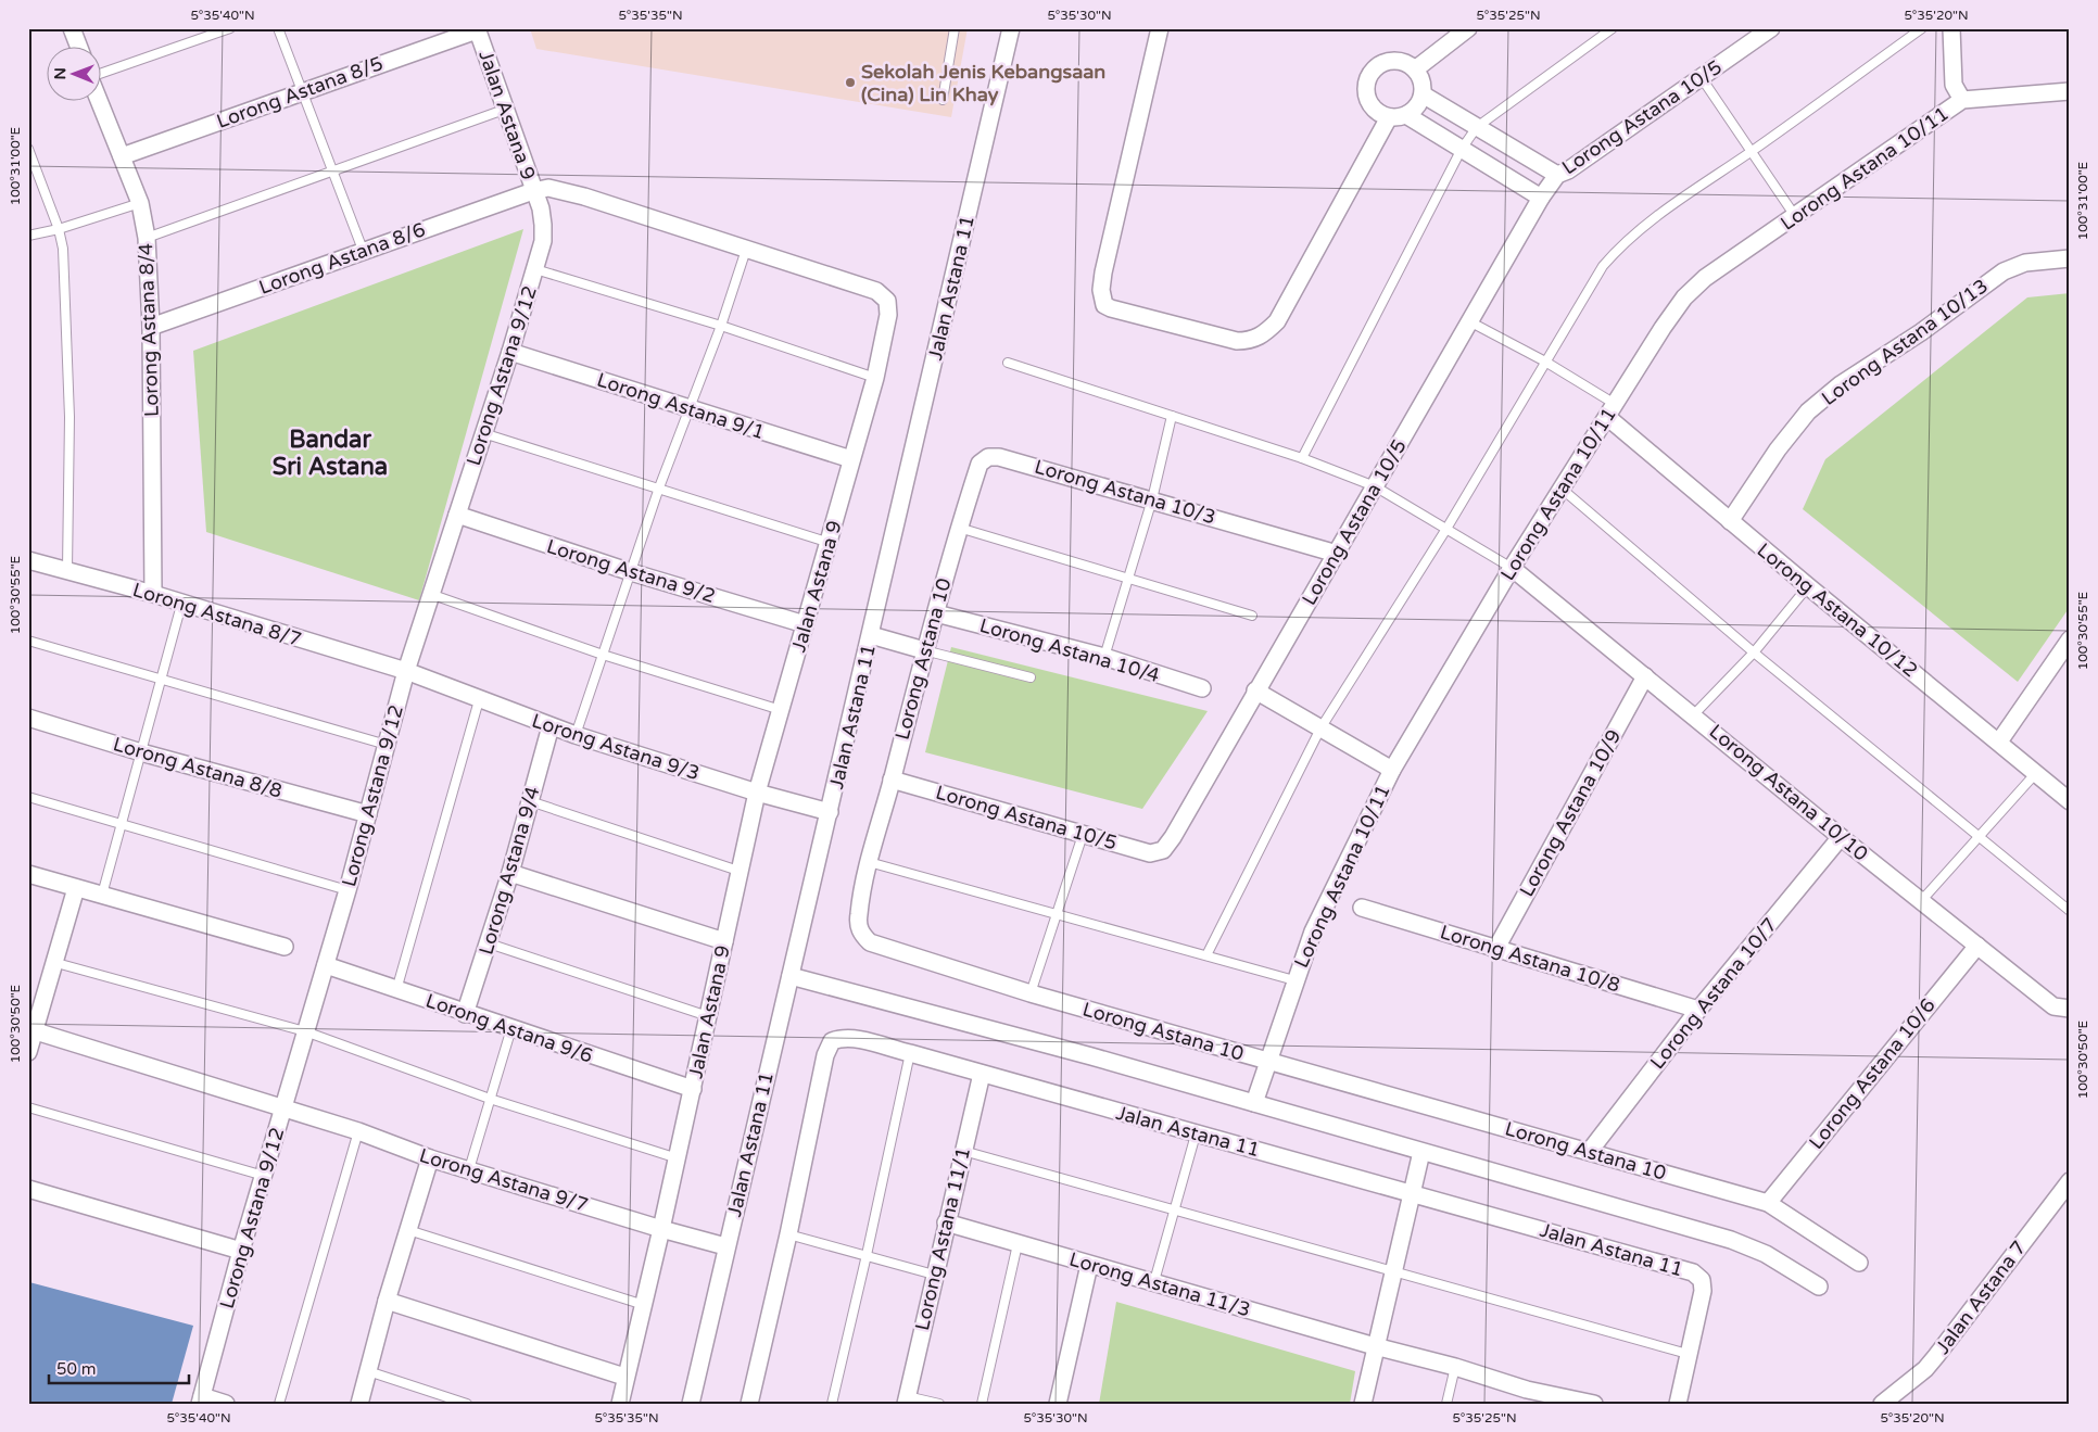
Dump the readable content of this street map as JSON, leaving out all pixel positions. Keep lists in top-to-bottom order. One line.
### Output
{"streets":{"street":["Lorong Astana 8/5","Jalan Astana 9","Lorong Astana 10/5","Lorong Astana 10/11","Lorong Astana 8/6","Jalan Astana 11","Lorong Astana 8/4","Lorong Astana 10/13","Lorong Astana 9/12","Lorong Astana 9/1","Lorong Astana 10/3","Lorong Astana 9/2","Lorong Astana 10/12","Lorong Astana 8/7","Lorong Astana 10/4","Lorong Astana 10","Lorong Astana 9/3","Lorong Astana 8/8","Lorong Astana 10/10","Lorong Astana 10/9","Lorong Astana 9/4","Lorong Astana 10/8","Lorong Astana 10/7","Lorong Astana 9/6","Lorong Astana 10/6","Lorong Astana 9/7","Lorong Astana 11/1","Lorong Astana 11/3","Jalan Astana 7"]},"crossings":[["Lorong Astana 8/5","Jalan Astana 9"],["Lorong Astana 8/5","Lorong Astana 8/4"],["Jalan Astana 9","Lorong Astana 8/6"],["Jalan Astana 9","Lorong Astana 9/12"],["Jalan Astana 9","Lorong Astana 9/1"],["Jalan Astana 9","Lorong Astana 9/2"],["Jalan Astana 9","Lorong Astana 9/3"],["Jalan Astana 9","Lorong Astana 9/6"],["Jalan Astana 9","Lorong Astana 9/7"],["Lorong Astana 10/5","Lorong Astana 10/3"],["Lorong Astana 10/5","Lorong Astana 10"],["Lorong Astana 10/11","Lorong Astana 10/12"],["Lorong Astana 10/11","Lorong Astana 10"],["Lorong Astana 10/11","Lorong Astana 10/10"],["Lorong Astana 8/6","Lorong Astana 8/4"],["Lorong Astana 8/6","Lorong Astana 9/12"],["Jalan Astana 11","Lorong Astana 9/3"],["Jalan Astana 11","Lorong Astana 9/7"],["Jalan Astana 11","Lorong Astana 11/1"],["Lorong Astana 8/4","Lorong Astana 8/7"],["Lorong Astana 10/13","Lorong Astana 10/12"],["Lorong Astana 9/12","Lorong Astana 9/1"],["Lorong Astana 9/12","Lorong Astana 9/2"],["Lorong Astana 9/12","Lorong Astana 8/7"],["Lorong Astana 9/12","Lorong Astana 9/3"],["Lorong Astana 9/12","Lorong Astana 8/8"],["Lorong Astana 9/12","Lorong Astana 9/6"],["Lorong Astana 9/12","Lorong Astana 9/7"],["Lorong Astana 10/3","Lorong Astana 10"],["Lorong Astana 8/7","Lorong Astana 9/3"],["Lorong Astana 10/4","Lorong Astana 10"],["Lorong Astana 10","Lorong Astana 10/7"],["Lorong Astana 10","Lorong Astana 10/6"],["Lorong Astana 9/3","Lorong Astana 9/4"],["Lorong Astana 10/10","Lorong Astana 10/9"],["Lorong Astana 10/10","Lorong Astana 10/7"],["Lorong Astana 10/10","Lorong Astana 10/6"],["Lorong Astana 10/9","Lorong Astana 10/8"],["Lorong Astana 9/4","Lorong Astana 9/6"],["Lorong Astana 10/8","Lorong Astana 10/7"],["Lorong Astana 11/1","Lorong Astana 11/3"]],"districts":["Bandar Sri Astana"],"places":["Sekolah Jenis Kebangsaan (Cina) Lin Khay"],"scale_bar":"50 m","north":"left","coordinates":["5°35'40\"N","5°35'35\"N","5°35'30\"N","5°35'25\"N","5°35'20\"N","100°31'00\"E","100°30'55\"E","100°30'50\"E"]}
